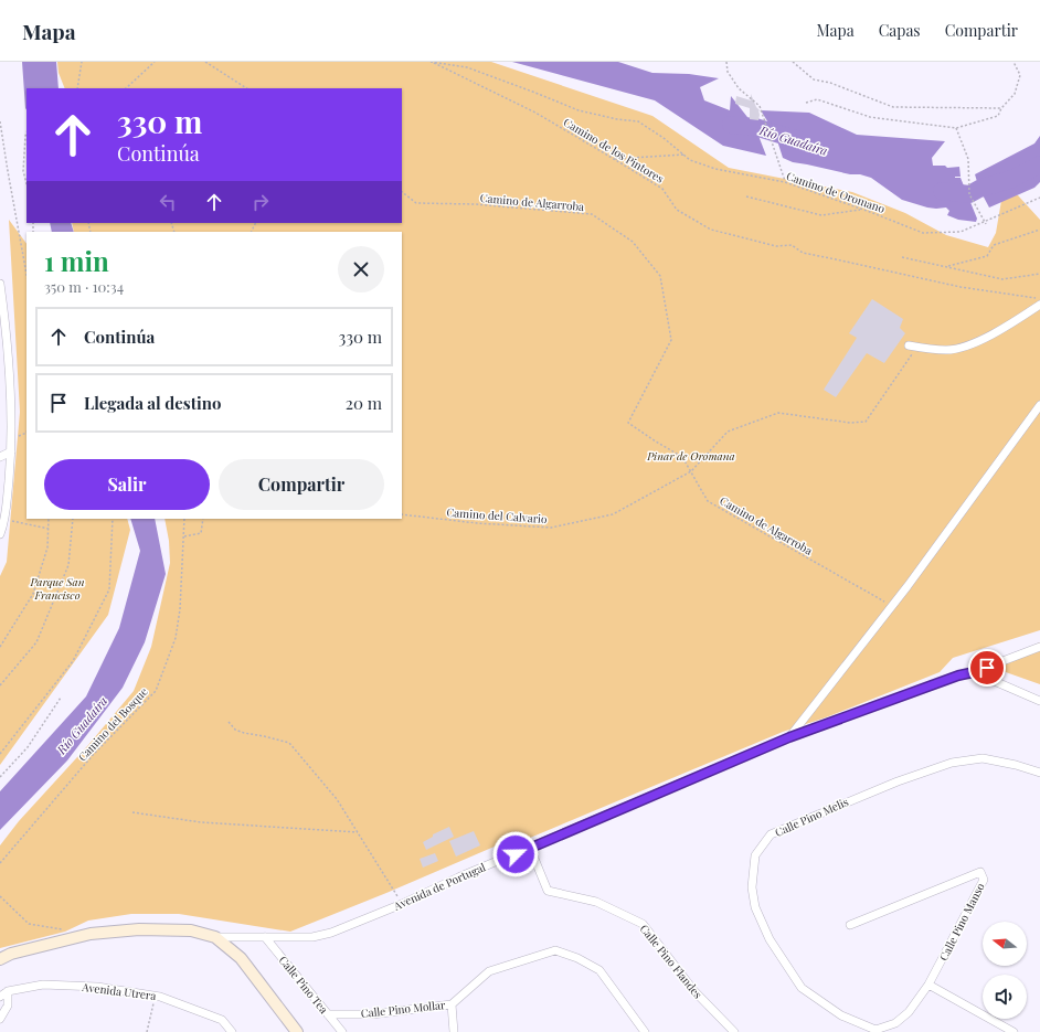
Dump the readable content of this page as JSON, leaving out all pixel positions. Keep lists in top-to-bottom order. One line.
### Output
{"streets":{"street":["Calle Pino Melis","Avenida de Portugal","Calle Pino Manso","Calle Pino Flandes","Calle Pino Tea","Avenida Utrera","Calle Pino Mollar"],"path":["Camino de los Pintores","Camino de Oromano","Camino de Algarroba","Camino del Calvario","Camino del Bosque"]},"crossings":[["Camino de los Pintores","Camino de Oromano"],["Camino de Algarroba","Camino del Calvario"],["Calle Pino Melis","Calle Pino Manso"],["Avenida de Portugal","Calle Pino Flandes"],["Avenida de Portugal","Calle Pino Tea"],["Calle Pino Tea","Calle Pino Mollar"]],"water":["Río Guadaíra"],"parks":["Pinar de Oromana","Parque San Francisco"],"north":"left","page":{"header":"Mapa","nav":["Mapa","Capas","Compartir"],"turn":["330 m","Continúa"],"heading":["1 min","350 m · 10:34"],"list":[{"name":"Continúa","value":"330 m"},{"name":"Llegada al destino","value":"20 m"}],"buttons":["Salir","Compartir"]}}
